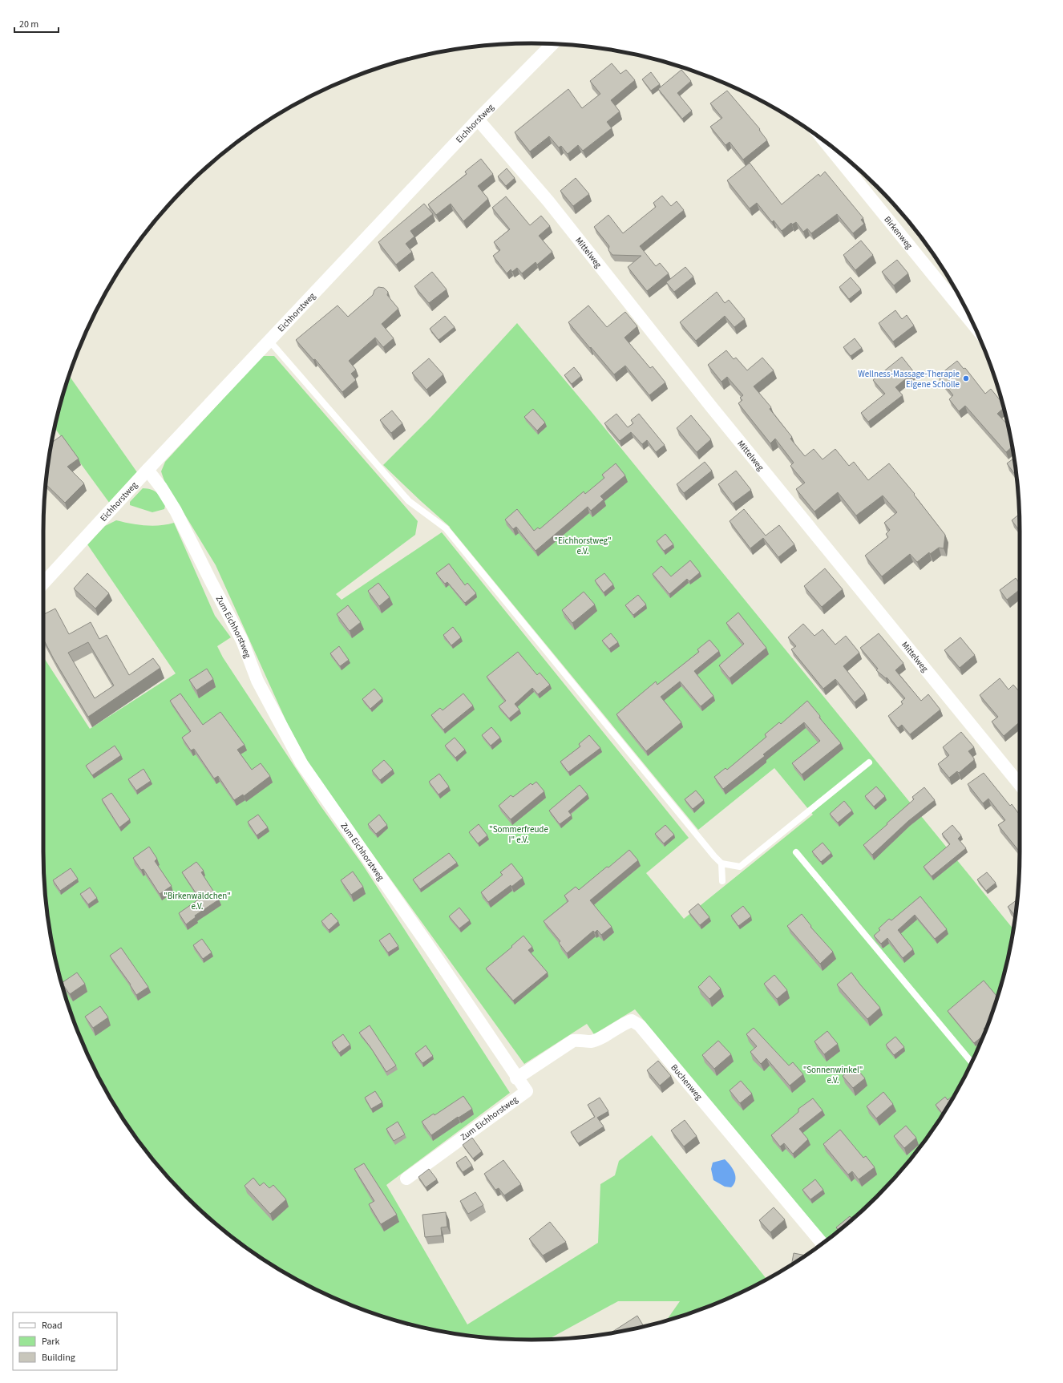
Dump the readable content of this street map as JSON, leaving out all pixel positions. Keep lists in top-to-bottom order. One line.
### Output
{"streets":{"street":["Eichhorstweg","Birkenweg","Mittelweg","Zum Eichhorstweg","Buchenweg"]},"crossings":[["Eichhorstweg","Mittelweg"],["Eichhorstweg","Zum Eichhorstweg"],["Zum Eichhorstweg","Buchenweg"]],"parks":["\"Eichhorstweg\" e.V.","\"Sommerfreude I\" e.V.","\"Birkenwäldchen\" e.V.","\"Sonnenwinkel\" e.V."],"places":["Wellness-Massage-Therapie Eigene Scholle"],"legend":["Road","Park","Building"],"scale_bar":"20 m"}
